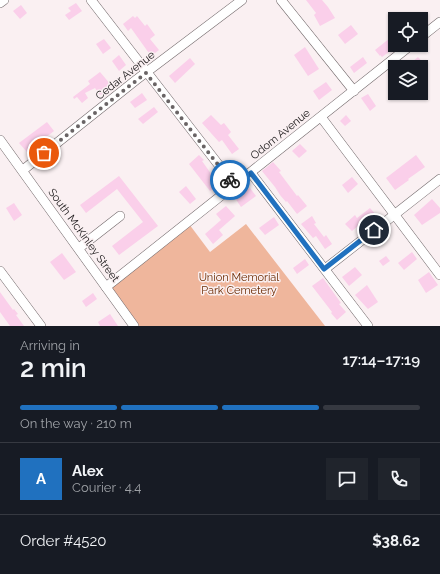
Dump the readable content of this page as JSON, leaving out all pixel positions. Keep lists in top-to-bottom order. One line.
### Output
{"streets":{"street":["Cedar Avenue","Odom Avenue","South McKinley Street"]},"crossings":[["Cedar Avenue","South McKinley Street"],["Odom Avenue","South McKinley Street"]],"parks":["Union Memorial Park Cemetery"],"page":{"heading":["2 min","Arriving in","17:14–17:19"],"panel":["Alex","Courier · 4.4","Order #4520","$38.62"],"bar":"On the way · 210 m","round":"A"}}
